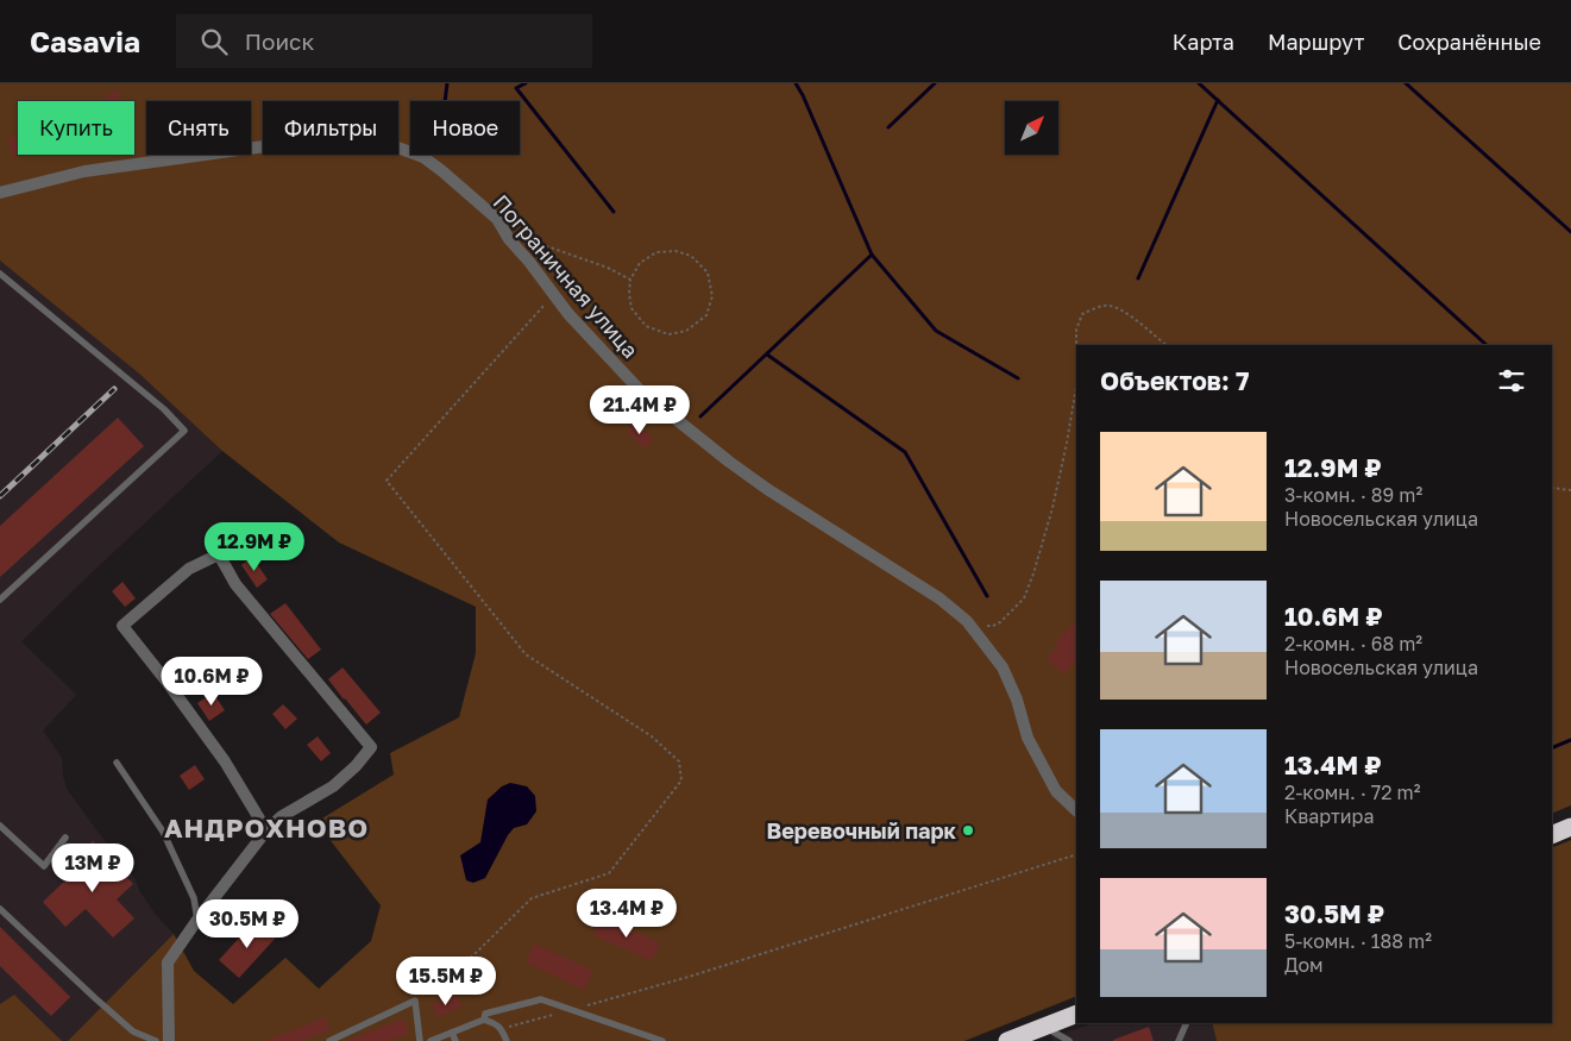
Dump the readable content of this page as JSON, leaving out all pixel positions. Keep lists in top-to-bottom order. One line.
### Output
{"streets":{"street":["Пограничная улица"]},"districts":["АНДРОХНОВО"],"places":["Веревочный парк"],"north":"top right","page":{"header":"Casavia","search":"Поиск","nav":["Карта","Маршрут","Сохранённые"],"chip":["Купить","Снять","Фильтры","Новое"],"heading":"Объектов: 7","price":["21.4M ₽","12.9M ₽","10.6M ₽","13M ₽","13.4M ₽","30.5M ₽","15.5M ₽"],"list":[{"name":"12.9M ₽","note":"3-комн. · 89 m² · Новосельская улица"},{"name":"10.6M ₽","note":"2-комн. · 68 m² · Новосельская улица"},{"name":"13.4M ₽","note":"2-комн. · 72 m² · Квартира"},{"name":"30.5M ₽","note":"5-комн. · 188 m² · Дом"}]}}
